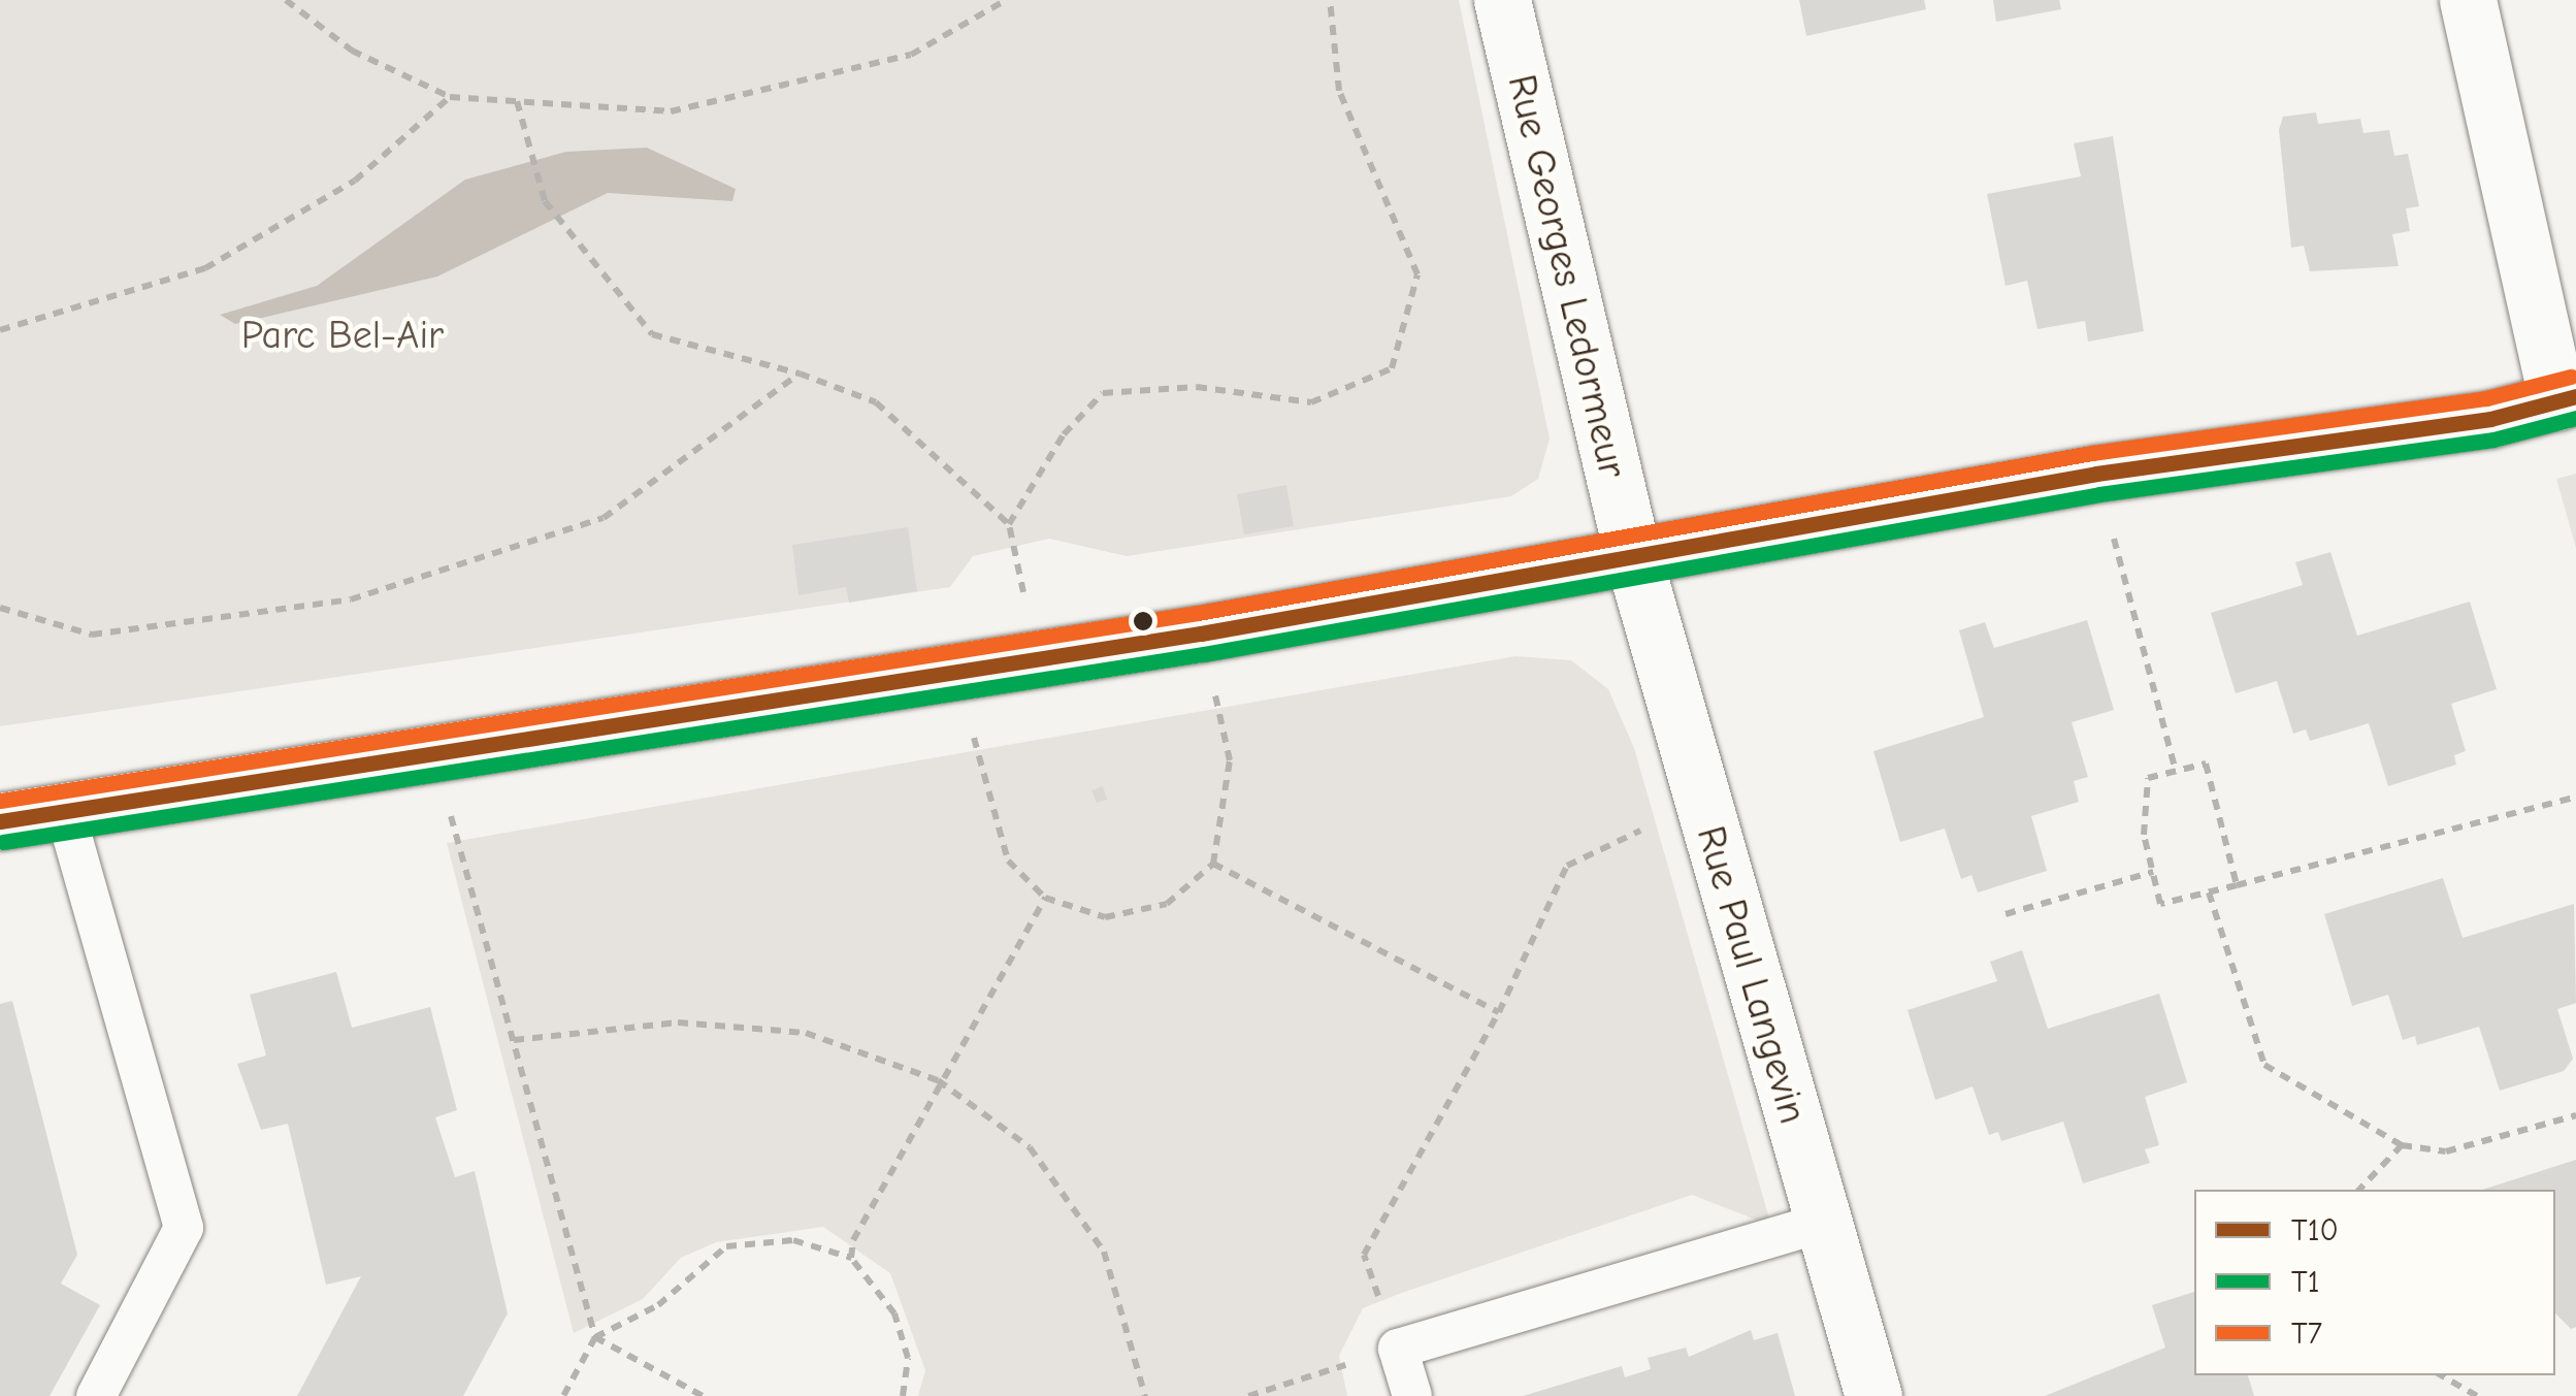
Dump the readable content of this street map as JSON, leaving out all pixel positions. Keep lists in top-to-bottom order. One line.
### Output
{"streets":{"street":["Rue Georges Ledormeur","Rue Paul Langevin"]},"crossings":[["Rue Georges Ledormeur","Rue Paul Langevin"]],"parks":["Parc Bel-Air"],"lines":["transit line T7","transit line T10","transit line T1"],"legend":["T10","T1","T7"]}
